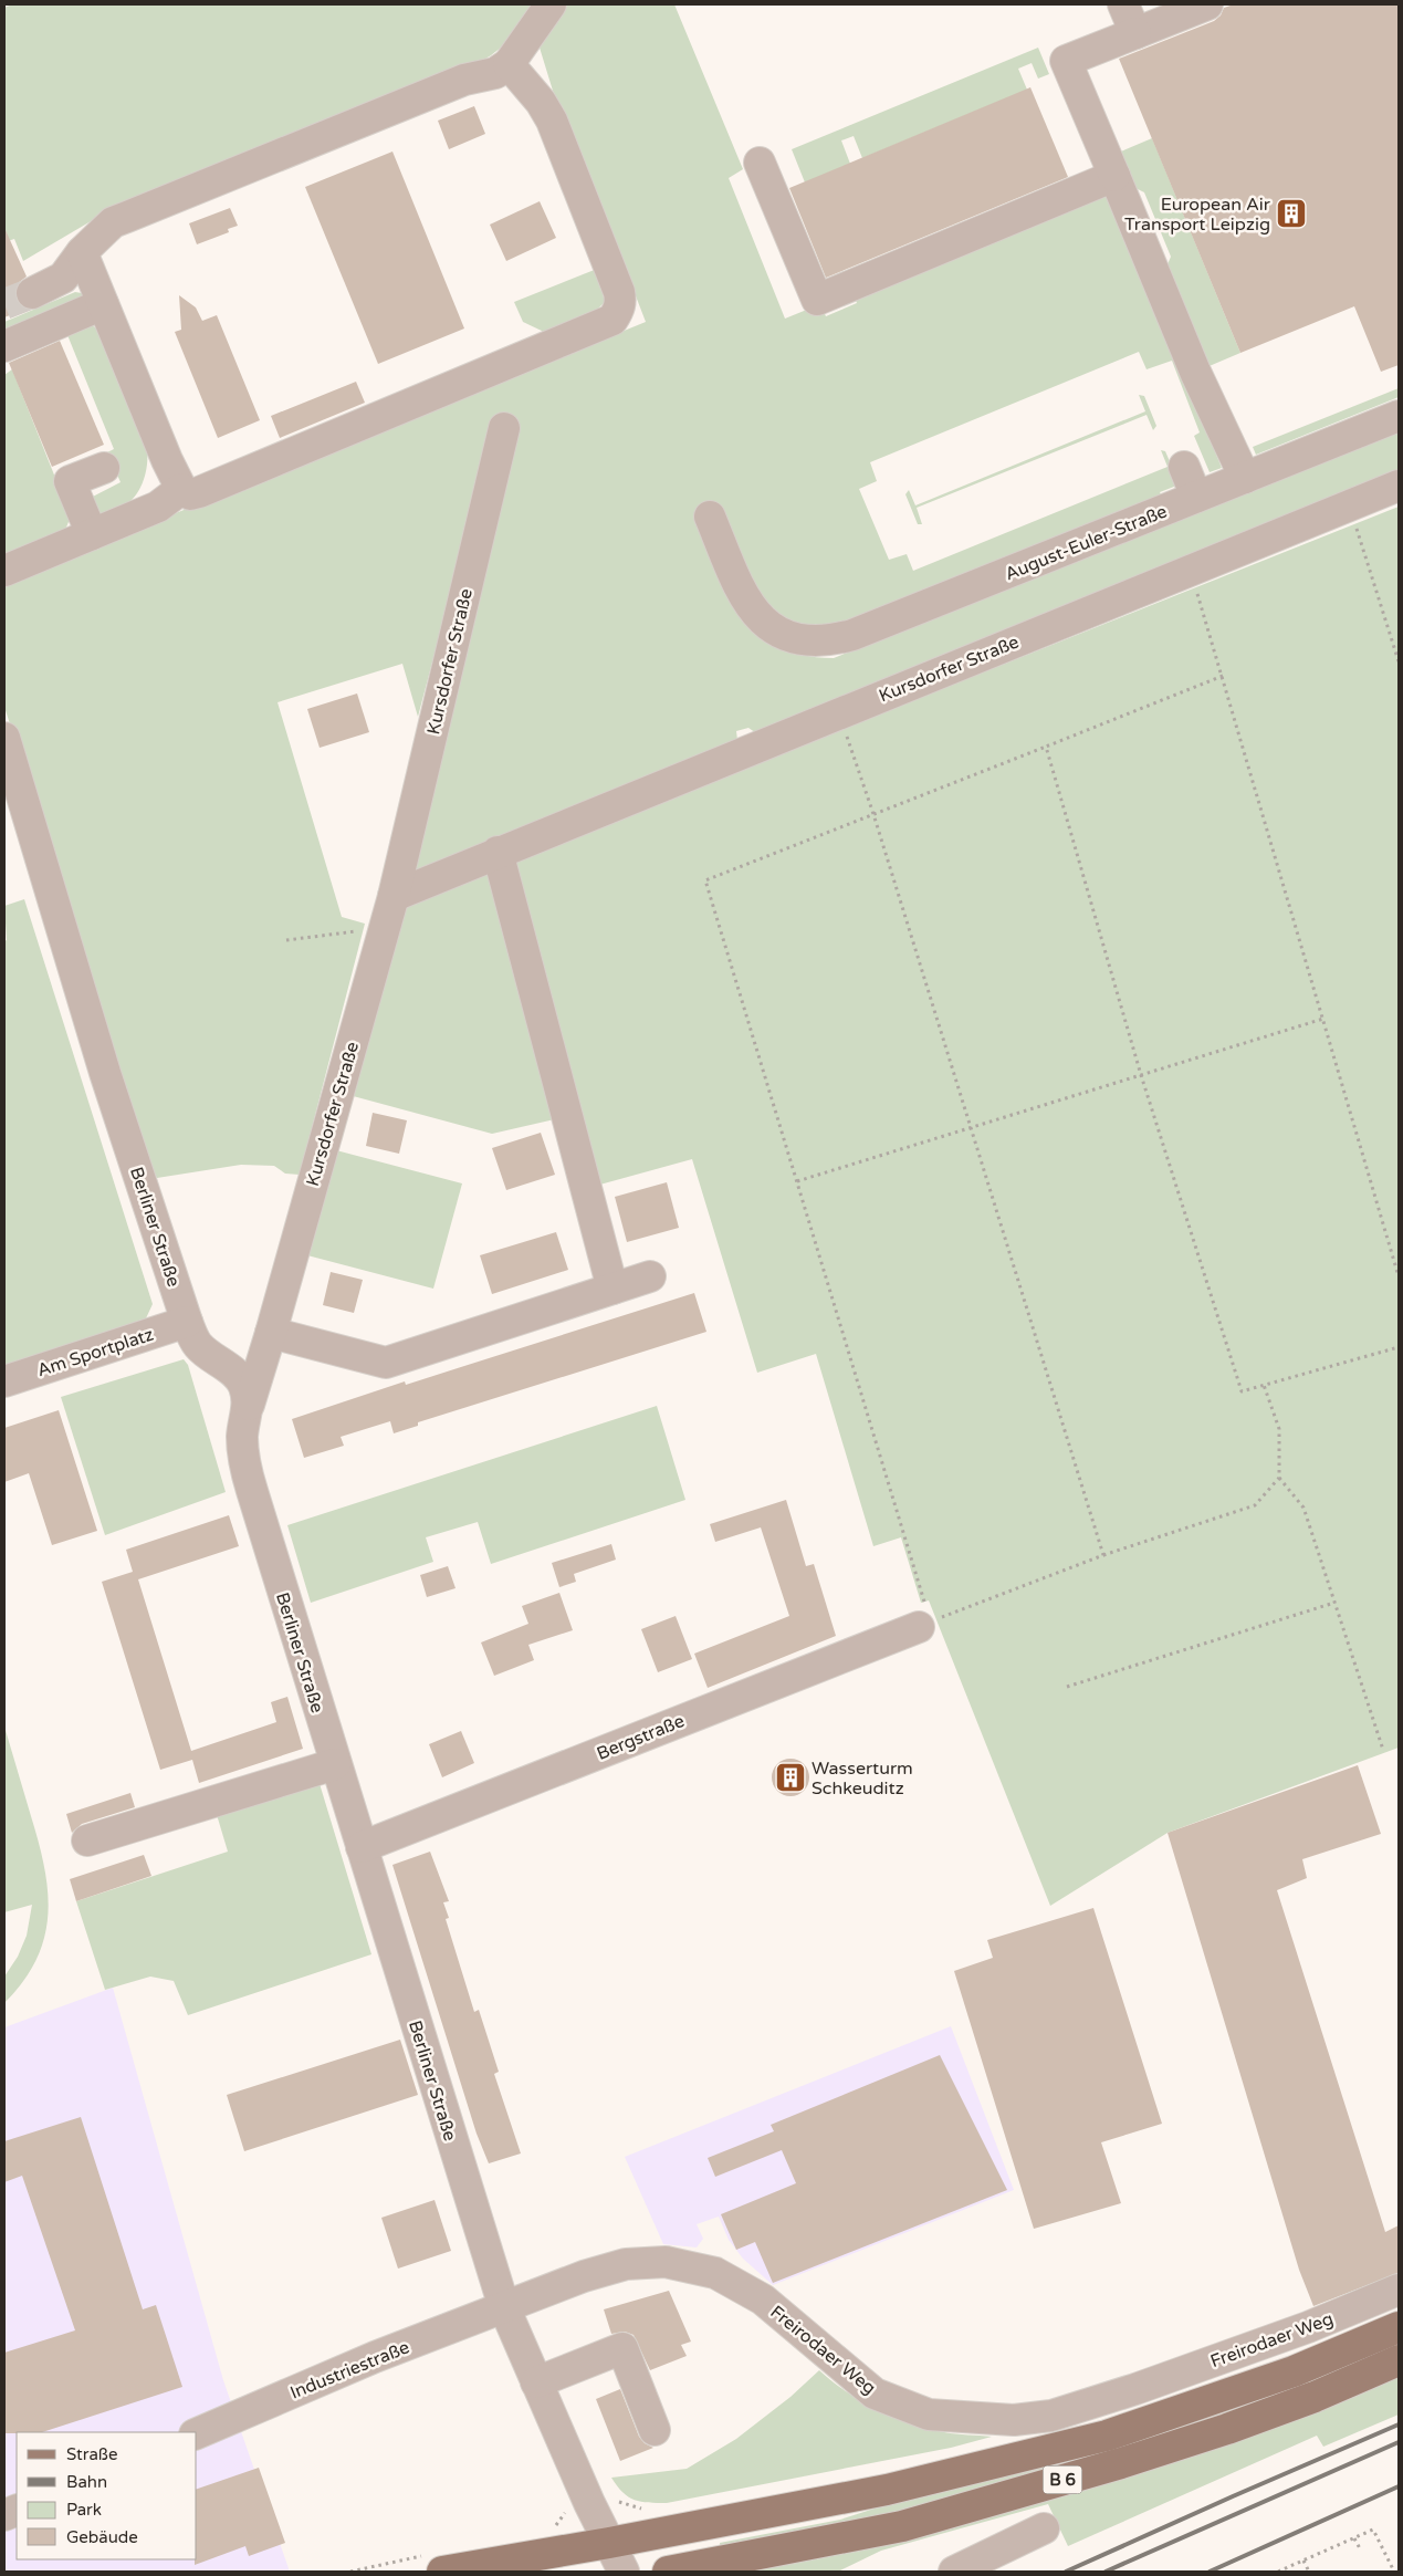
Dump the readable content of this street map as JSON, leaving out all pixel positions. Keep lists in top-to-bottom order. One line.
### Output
{"streets":{"main road":["B 6"],"street":["August-Euler-Straße","Kursdorfer Straße","Berliner Straße","Am Sportplatz","Bergstraße","Freirodaer Weg","Industriestraße"]},"crossings":[["Kursdorfer Straße","Berliner Straße"],["Berliner Straße","Am Sportplatz"],["Berliner Straße","Bergstraße"],["Berliner Straße","Freirodaer Weg"],["Berliner Straße","Industriestraße"],["Berliner Straße","B 6"],["Freirodaer Weg","Industriestraße"]],"places":{"building":["European Air Transport Leipzig","Wasserturm Schkeuditz"]},"legend":["Straße","Bahn","Park","Gebäude"]}
